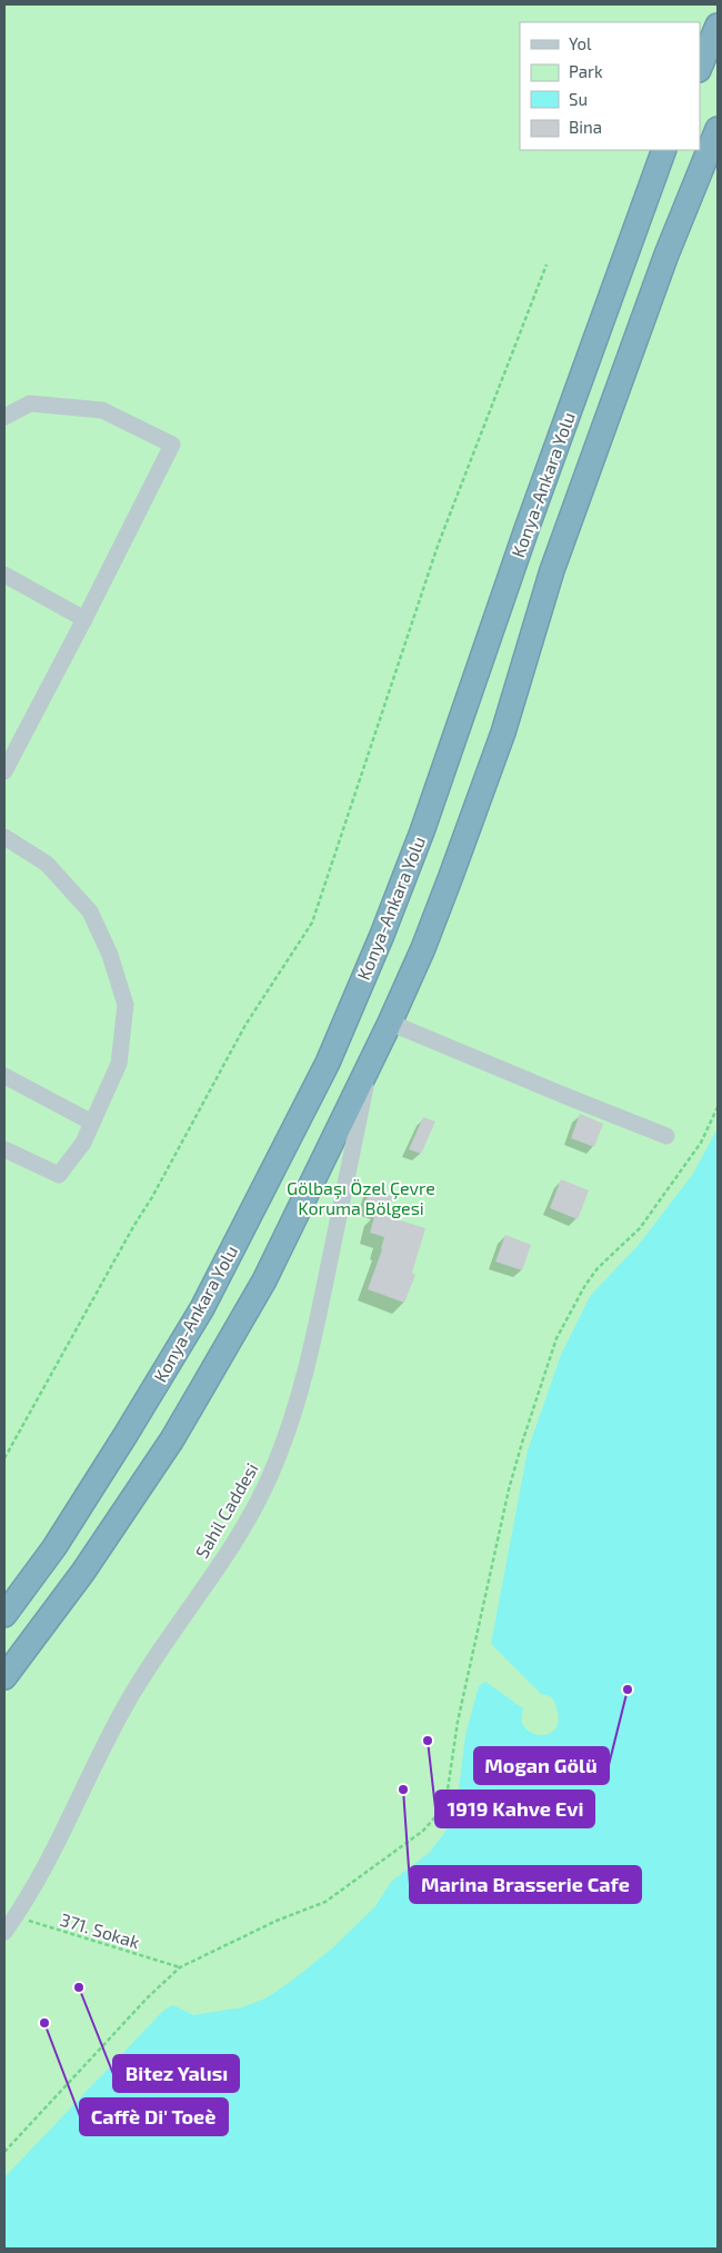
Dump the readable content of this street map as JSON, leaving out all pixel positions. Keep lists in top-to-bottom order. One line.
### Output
{"streets":{"highway":["Konya-Ankara Yolu"],"street":["Sahil Caddesi"],"path":["371. Sokak"]},"crossings":[["Sahil Caddesi","371. Sokak"]],"parks":["Gölbaşı Özel Çevre Koruma Bölgesi"],"places":["Mogan Gölü","1919 Kahve Evi","Marina Brasserie Cafe","Bitez Yalısı","Caffè Di' Toeè"],"legend":["Yol","Park","Su","Bina"]}
